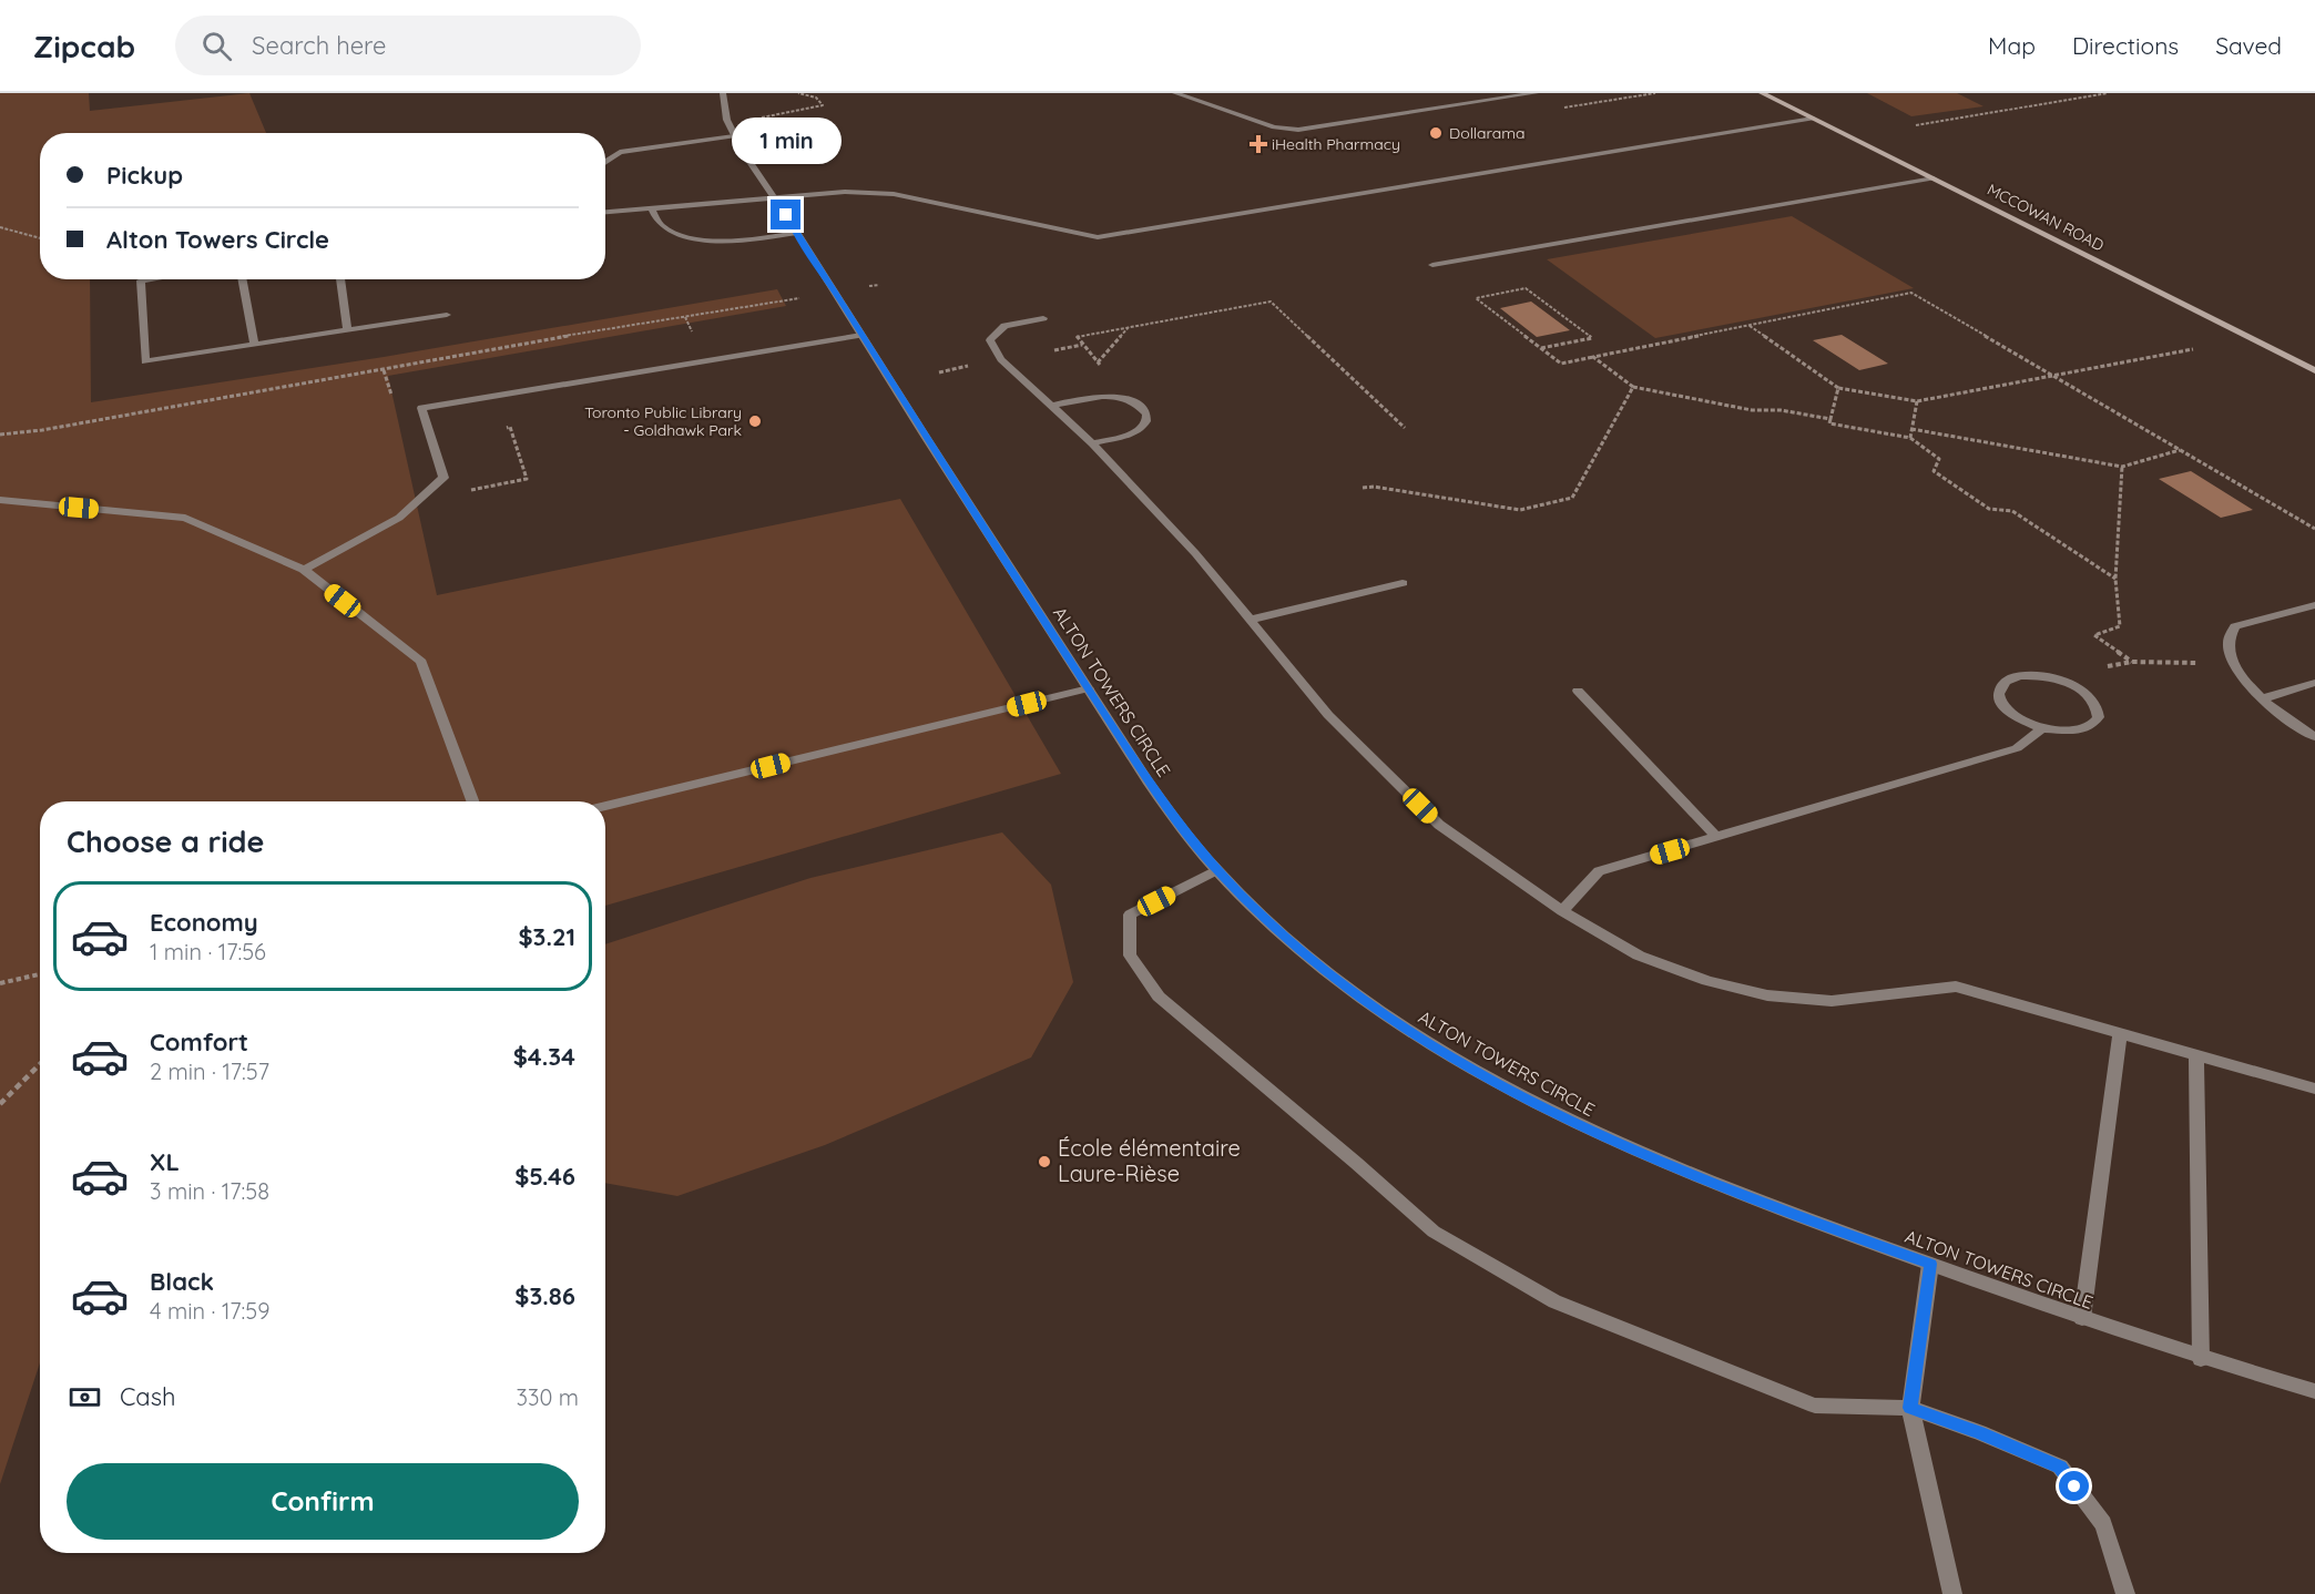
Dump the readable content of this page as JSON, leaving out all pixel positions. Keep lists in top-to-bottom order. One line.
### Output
{"streets":{"main road":["MCCOWAN ROAD"],"street":["ALTON TOWERS CIRCLE"]},"places":{"other":["Dollarama","Toronto Public Library - Goldhawk Park","École élémentaire Laure-Rièse"],"health":["iHealth Pharmacy"]},"page":{"header":"Zipcab","search":"Search here","nav":["Map","Directions","Saved"],"bubble":"1 min","banner":["Pickup","Alton Towers Circle"],"heading":"Choose a ride","list":[{"name":"Economy","note":"1 min · 17:56","value":"$3.21"},{"name":"Comfort","note":"2 min · 17:57","value":"$4.34"},{"name":"XL","note":"3 min · 17:58","value":"$5.46"},{"name":"Black","note":"4 min · 17:59","value":"$3.86"}],"pay":["Cash","330 m"],"buttons":"Confirm"}}
